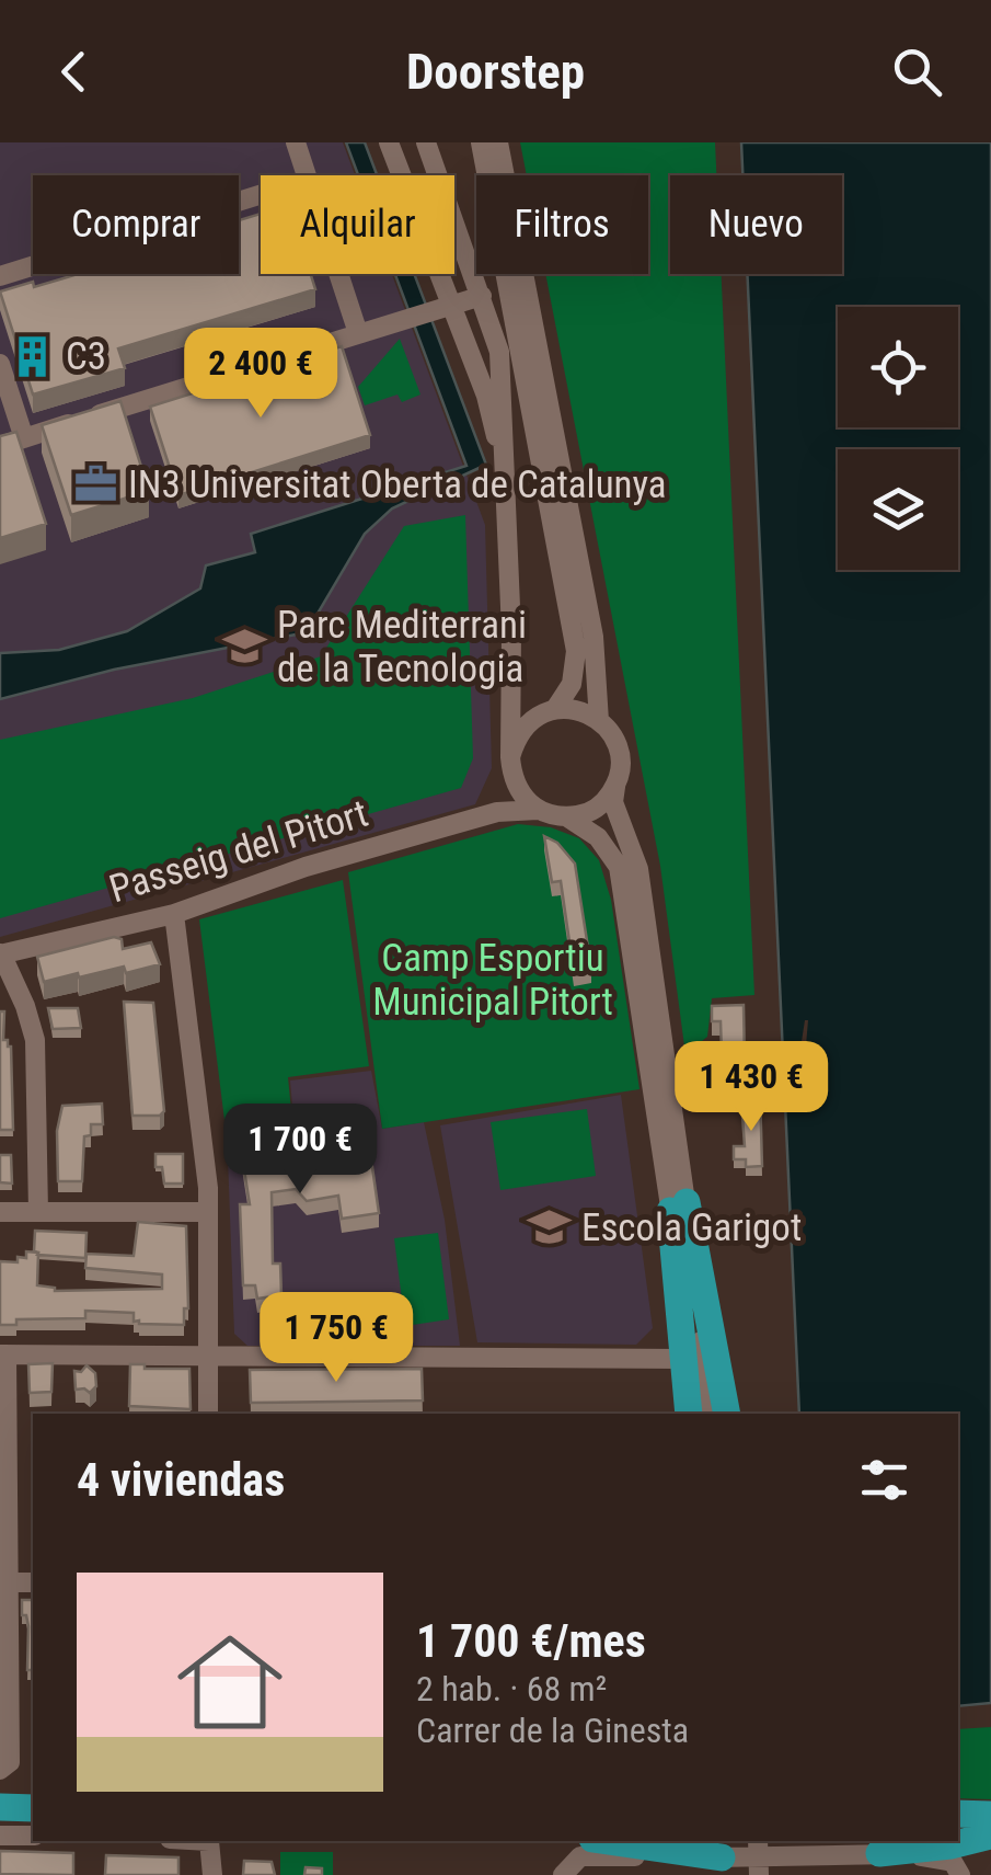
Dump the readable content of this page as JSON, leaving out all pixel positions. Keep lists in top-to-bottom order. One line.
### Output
{"streets":{"street":["Passeig del Pitort"]},"parks":["Camp Esportiu Municipal Pitort"],"places":{"building":["C3"],"office":["IN3 Universitat Oberta de Catalunya"],"school or university":["Parc Mediterrani de la Tecnologia","Escola Garigot"]},"page":{"header":"Doorstep","chip":["Comprar","Alquilar","Filtros","Nuevo"],"price":["2 400 €","1 430 €","1 700 €","1 750 €"],"heading":"4 viviendas","list":[{"name":"1 700 €/mes","note":"2 hab. · 68 m² · Carrer de la Ginesta"}]}}
